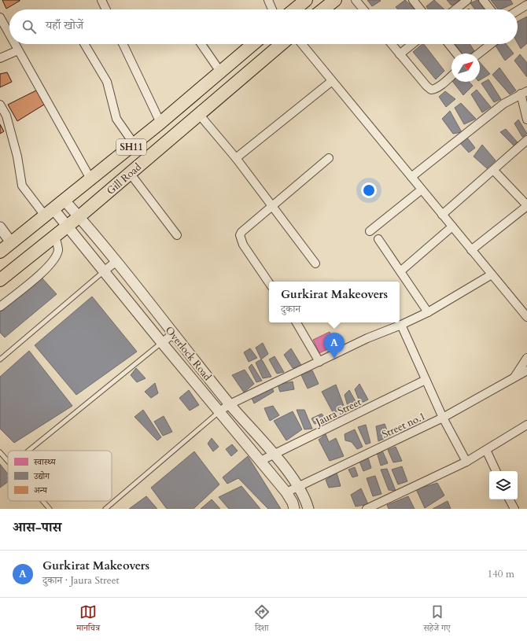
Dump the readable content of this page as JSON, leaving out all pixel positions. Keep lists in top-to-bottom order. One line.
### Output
{"streets":{"main road":["SH11","Gill Road"],"street":["Overlock Road","Jaura Street","Street no.1"]},"crossings":[["Gill Road","Overlock Road"],["Overlock Road","Jaura Street"],["Overlock Road","Street no.1"]],"legend":["स्वास्थ्य","उद्योग","अन्य"],"north":"top right","page":{"search":"यहाँ खोजें","popup":["Gurkirat Makeovers","दुकान"],"pins":"A","heading":"आस-पास","list":[{"mark":"A","name":"Gurkirat Makeovers","note":"दुकान · Jaura Street","value":"140 m"}],"nav":["मानचित्र","दिशा","सहेजे गए"]}}
